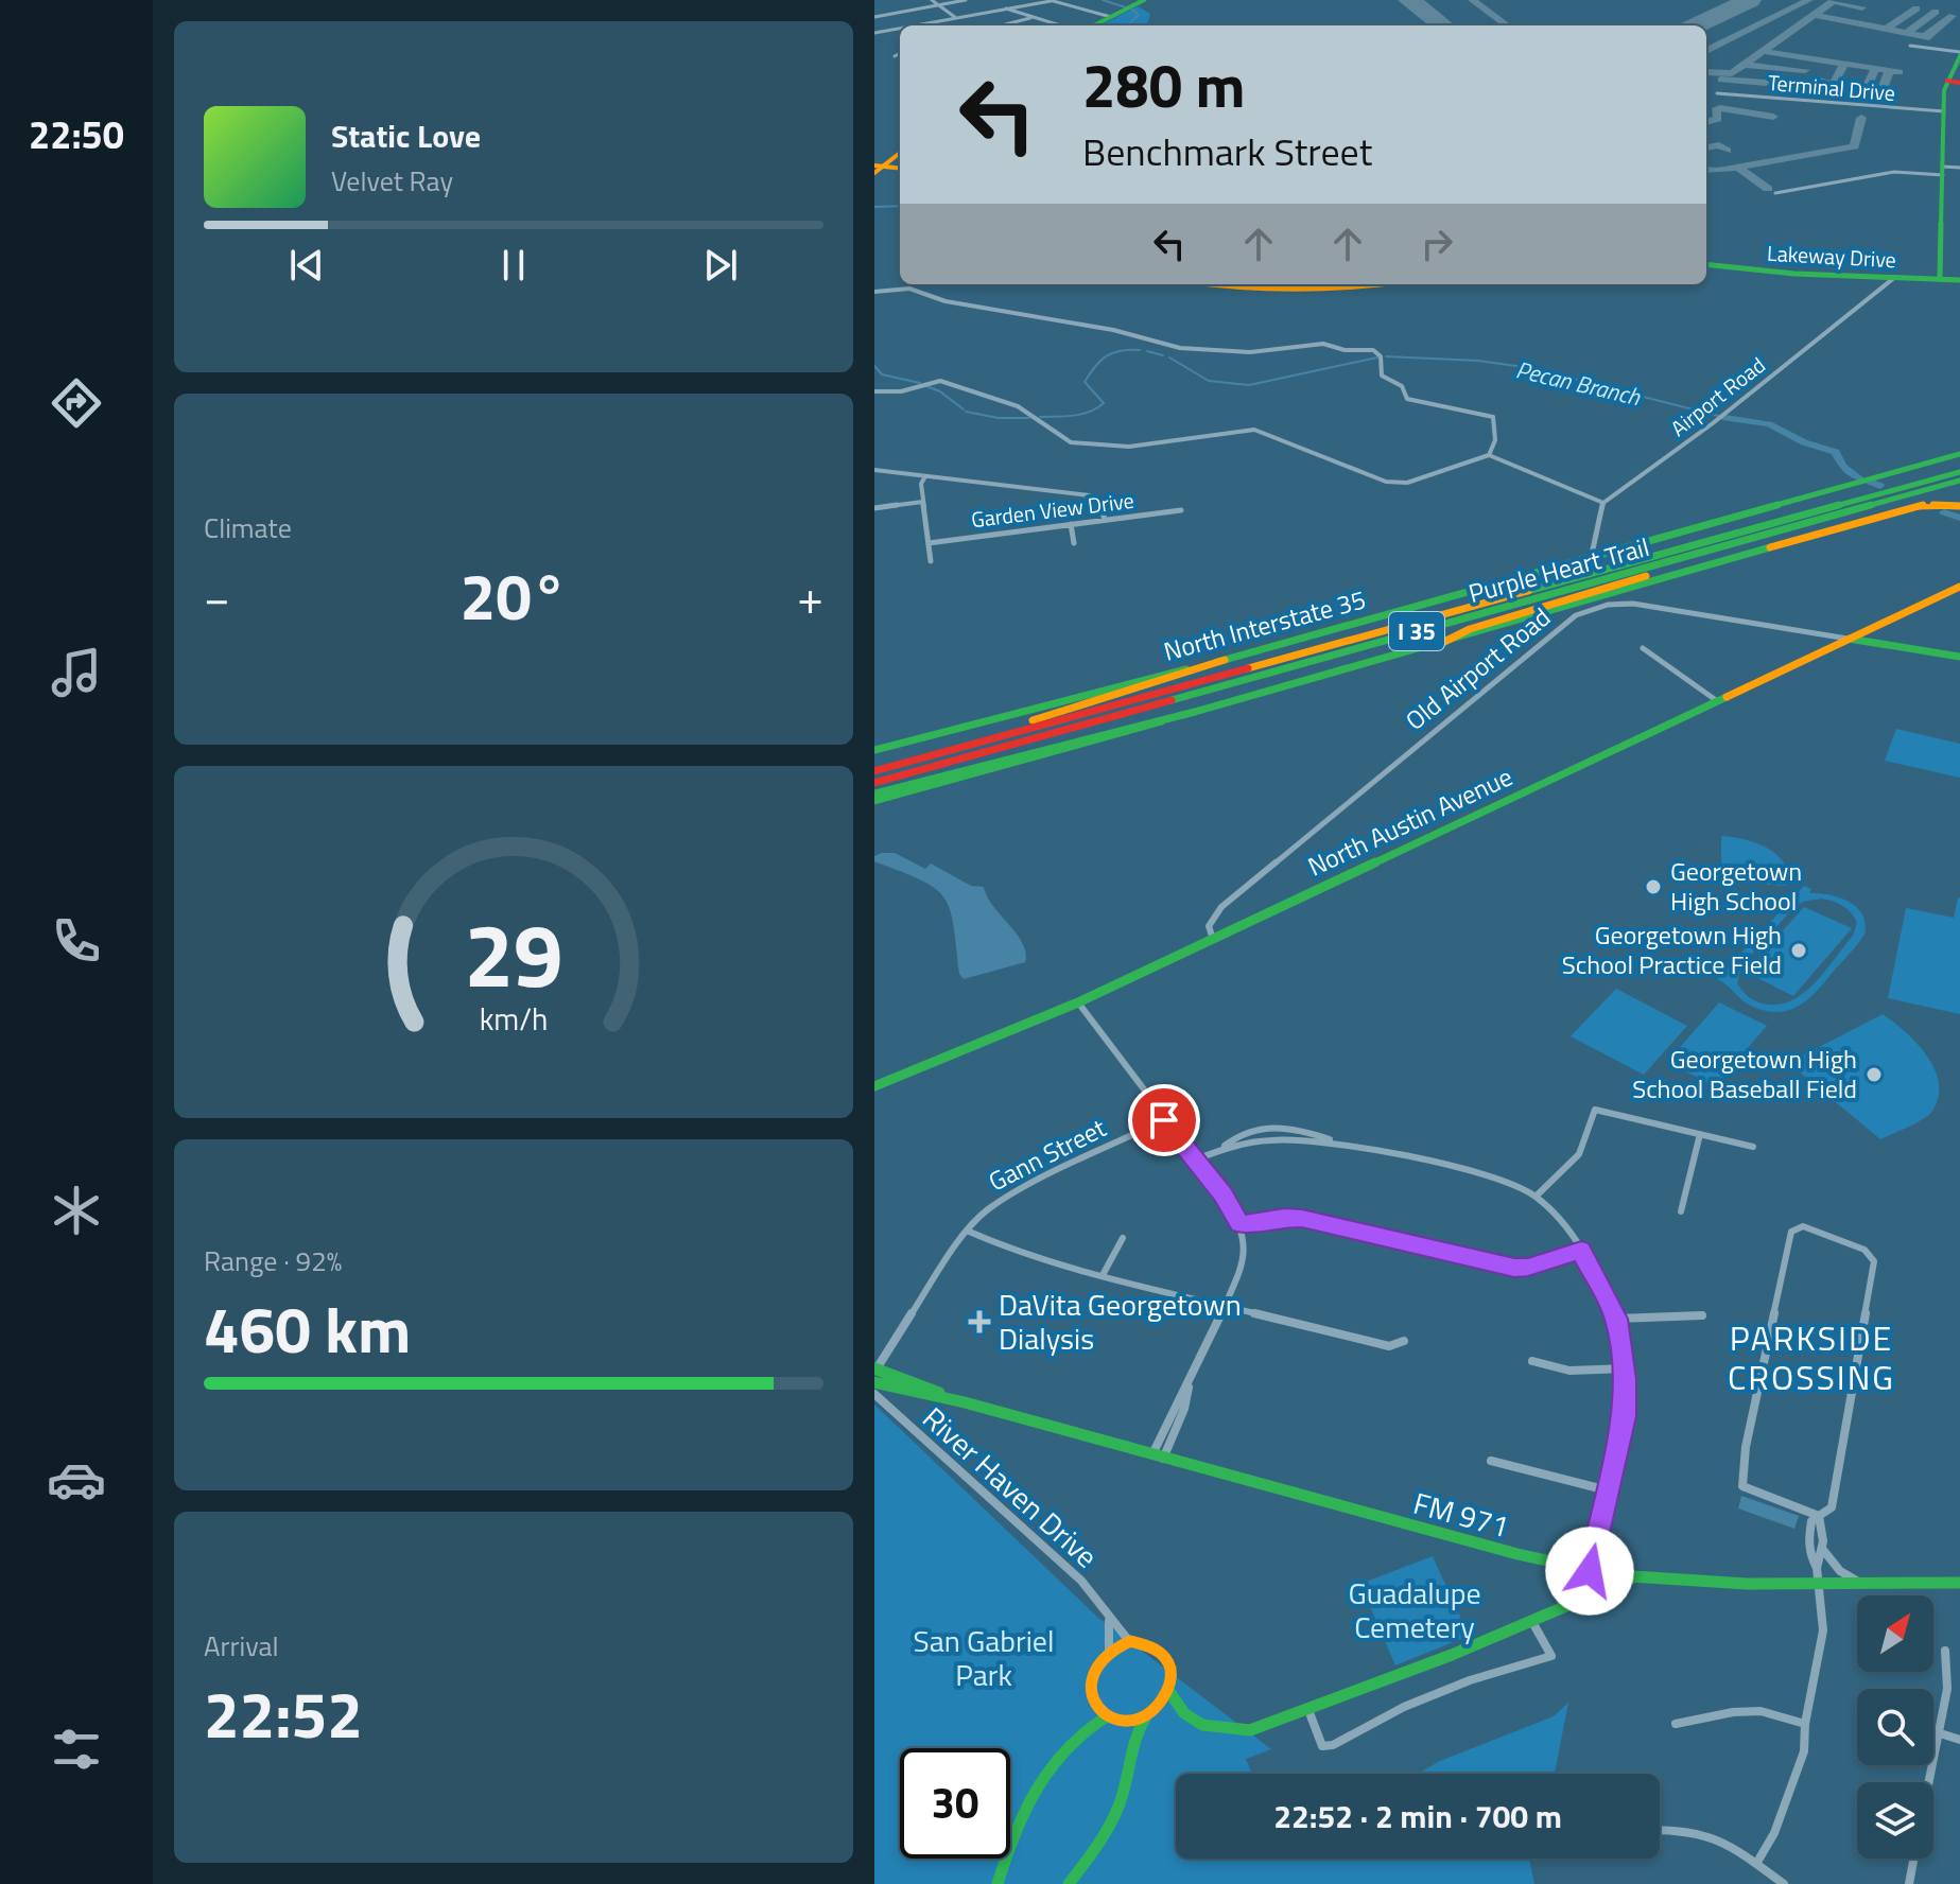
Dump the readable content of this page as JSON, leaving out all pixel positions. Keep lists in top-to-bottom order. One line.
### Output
{"streets":{"main road":["Lakeway Drive","Purple Heart Trail","North Interstate 35","I 35","North Austin Avenue","FM 971"],"street":["Terminal Drive","Airport Road","Garden View Drive","Old Airport Road","Gann Street","River Haven Drive"]},"crossings":[["Lakeway Drive","Airport Road"],["Old Airport Road","North Austin Avenue"],["Gann Street","FM 971"]],"districts":["PARKSIDE CROSSING"],"water":["Pecan Branch"],"parks":["Guadalupe Cemetery","San Gabriel Park"],"places":{"other":["Georgetown High School","Georgetown High School Practice Field","Georgetown High School Baseball Field"],"health":["DaVita Georgetown Dialysis"]},"north":"top right","page":{"tabs":"22:50","turn":["280 m","Benchmark Street"],"song":["Static Love","Velvet Ray"],"tile":["Climate",["Range · 92%","460 km"],["Arrival","22:52"]],"heat":["−","20°","+"],"limit":"30","trip":"22:52 · 2 min · 700 m","gauge":["29","km/h"]}}
